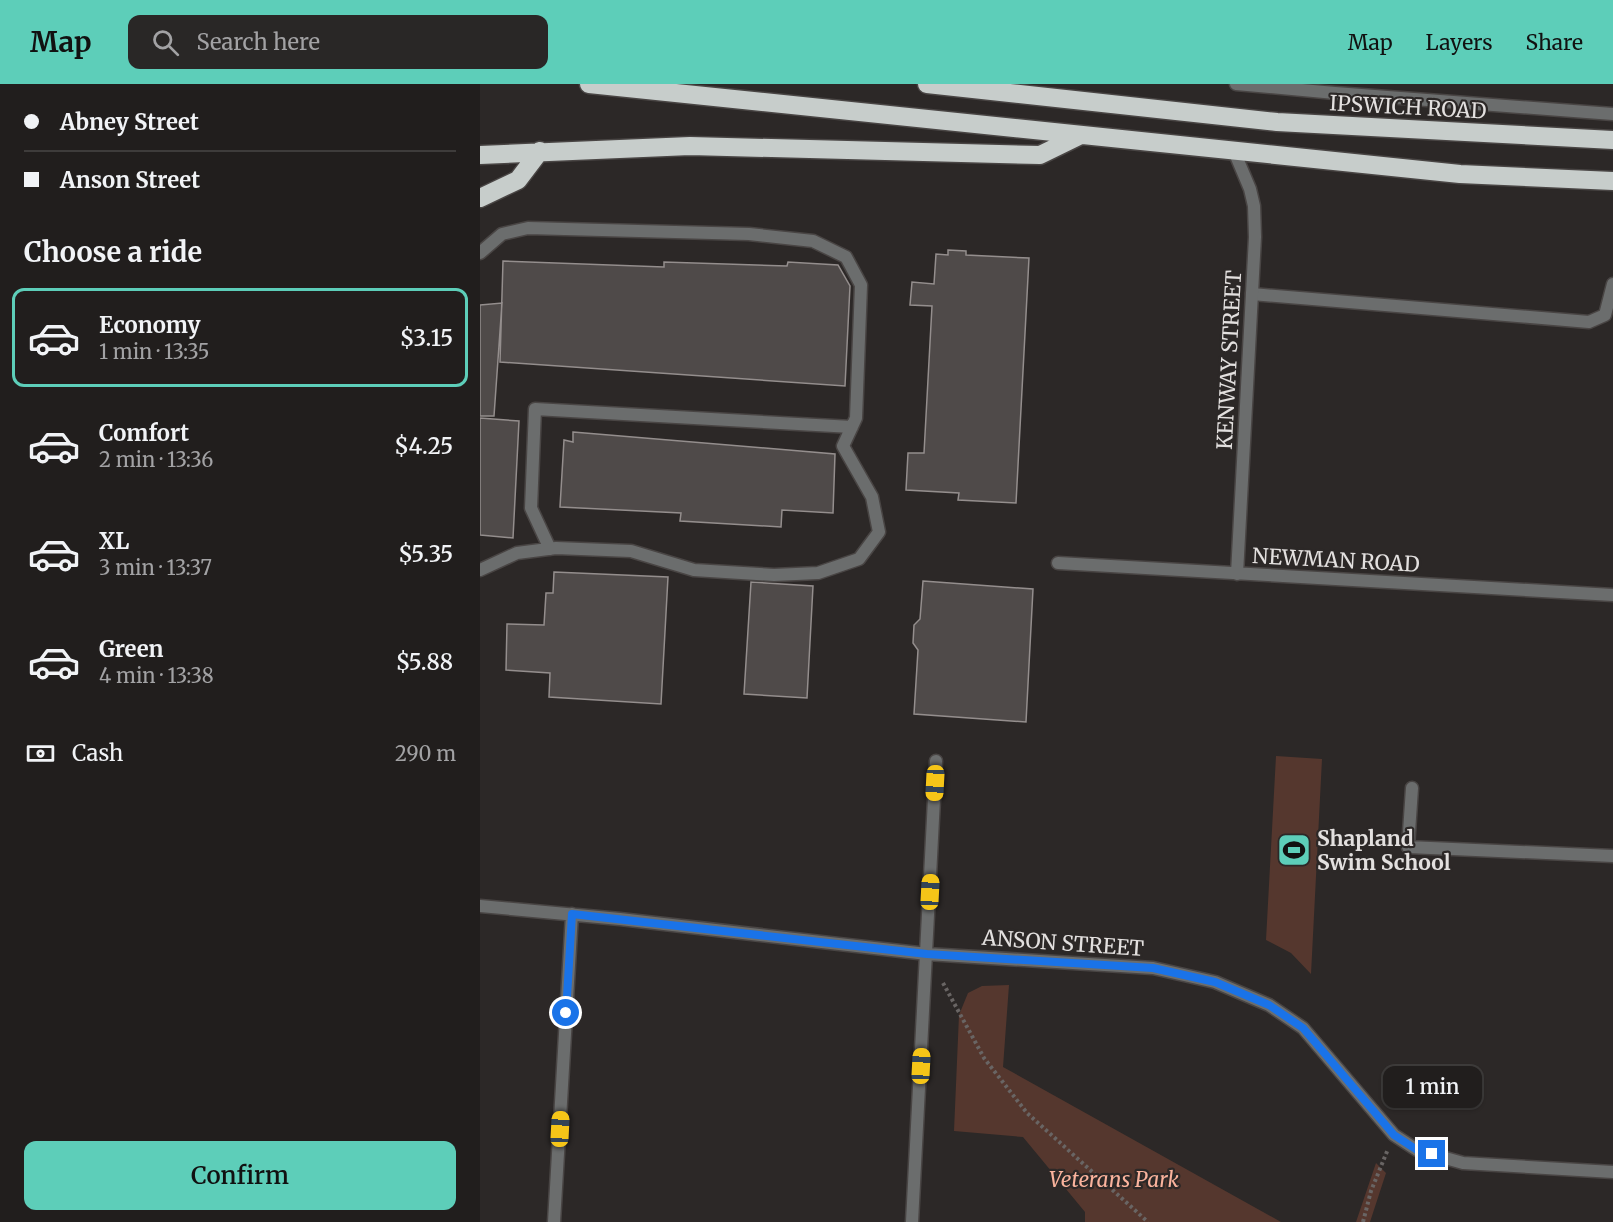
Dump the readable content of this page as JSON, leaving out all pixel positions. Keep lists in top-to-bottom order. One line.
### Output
{"streets":{"highway":["IPSWICH ROAD"],"street":["KENWAY STREET","NEWMAN ROAD","ANSON STREET"]},"crossings":[["KENWAY STREET","NEWMAN ROAD"]],"parks":["Veterans Park"],"places":{"sports":["Shapland Swim School"]},"page":{"header":"Map","search":"Search here","nav":["Map","Layers","Share"],"banner":["Abney Street","Anson Street"],"heading":"Choose a ride","list":[{"name":"Economy","note":"1 min · 13:35","value":"$3.15"},{"name":"Comfort","note":"2 min · 13:36","value":"$4.25"},{"name":"XL","note":"3 min · 13:37","value":"$5.35"},{"name":"Green","note":"4 min · 13:38","value":"$5.88"}],"pay":["Cash","290 m"],"bubble":"1 min","buttons":"Confirm"}}
